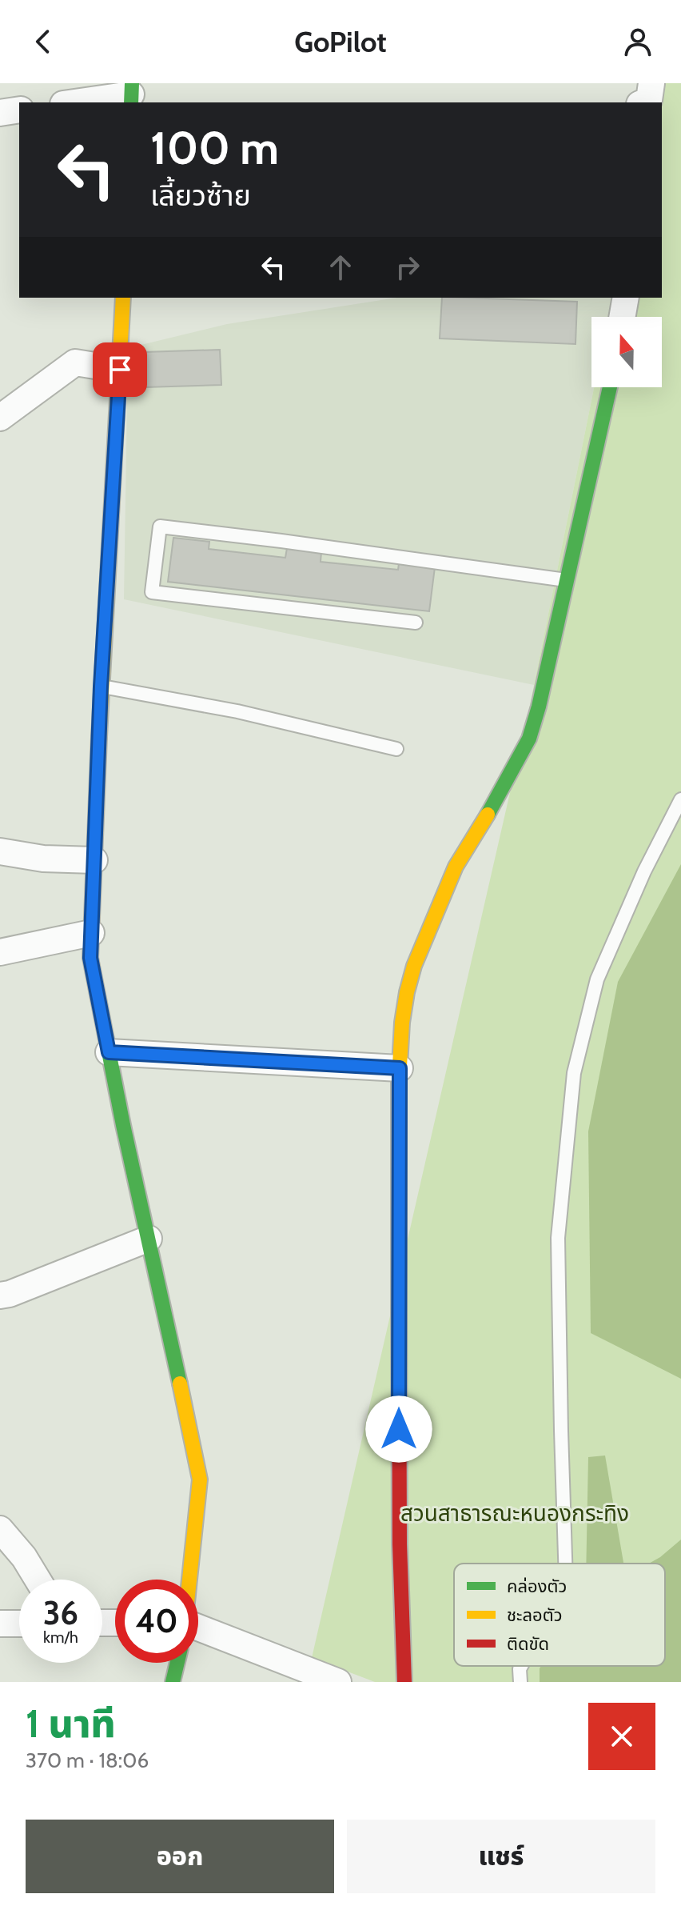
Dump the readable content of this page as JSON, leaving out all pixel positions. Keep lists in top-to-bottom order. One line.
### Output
{"parks":["สวนสาธารณะหนองกระทิง"],"legend":["คล่องตัว","ชะลอตัว","ติดขัด"],"north":"top","page":{"header":"GoPilot","turn":["100 m","เลี้ยวซ้าย"],"speed":"36 km/h","limit":"40","heading":["1 นาที","370 m · 18:06"],"buttons":["ออก","แชร์"]}}
